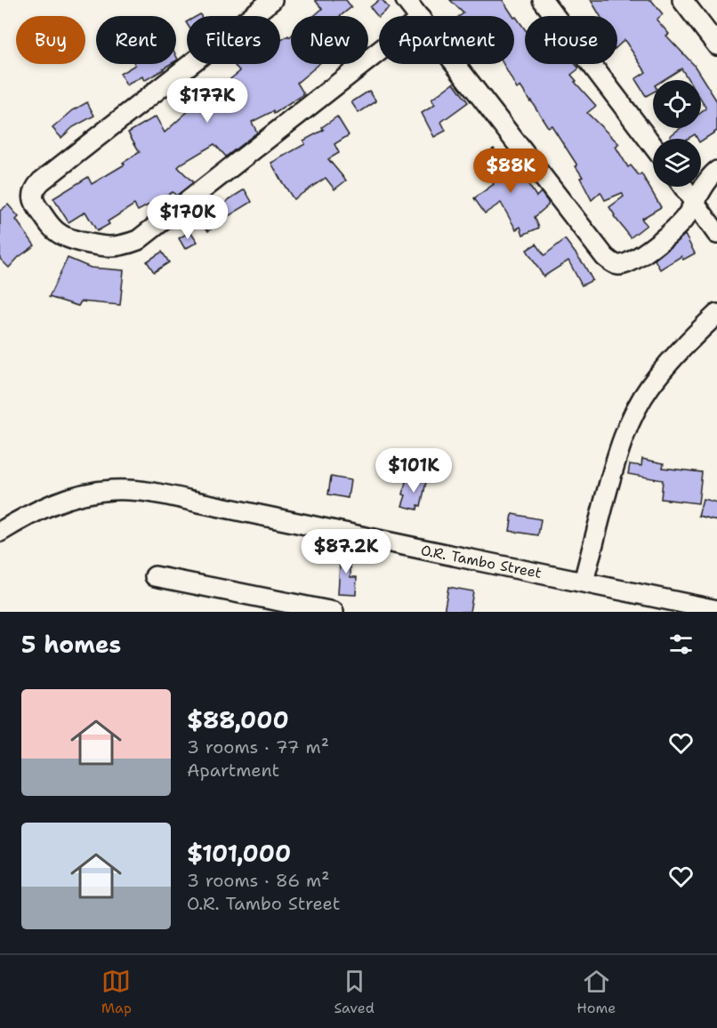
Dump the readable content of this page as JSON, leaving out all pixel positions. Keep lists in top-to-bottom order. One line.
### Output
{"streets":{"street":["O.R. Tambo Street"]},"page":{"chip":["Buy","Rent","Filters","New","Apartment","House"],"price":["$177K","$88K","$170K","$101K","$87.2K"],"heading":"5 homes","list":[{"name":"$88,000","note":"3 rooms · 77 m² · Apartment"},{"name":"$101,000","note":"3 rooms · 86 m² · O.R. Tambo Street"}],"tabs":["Map","Saved","Home"]}}
